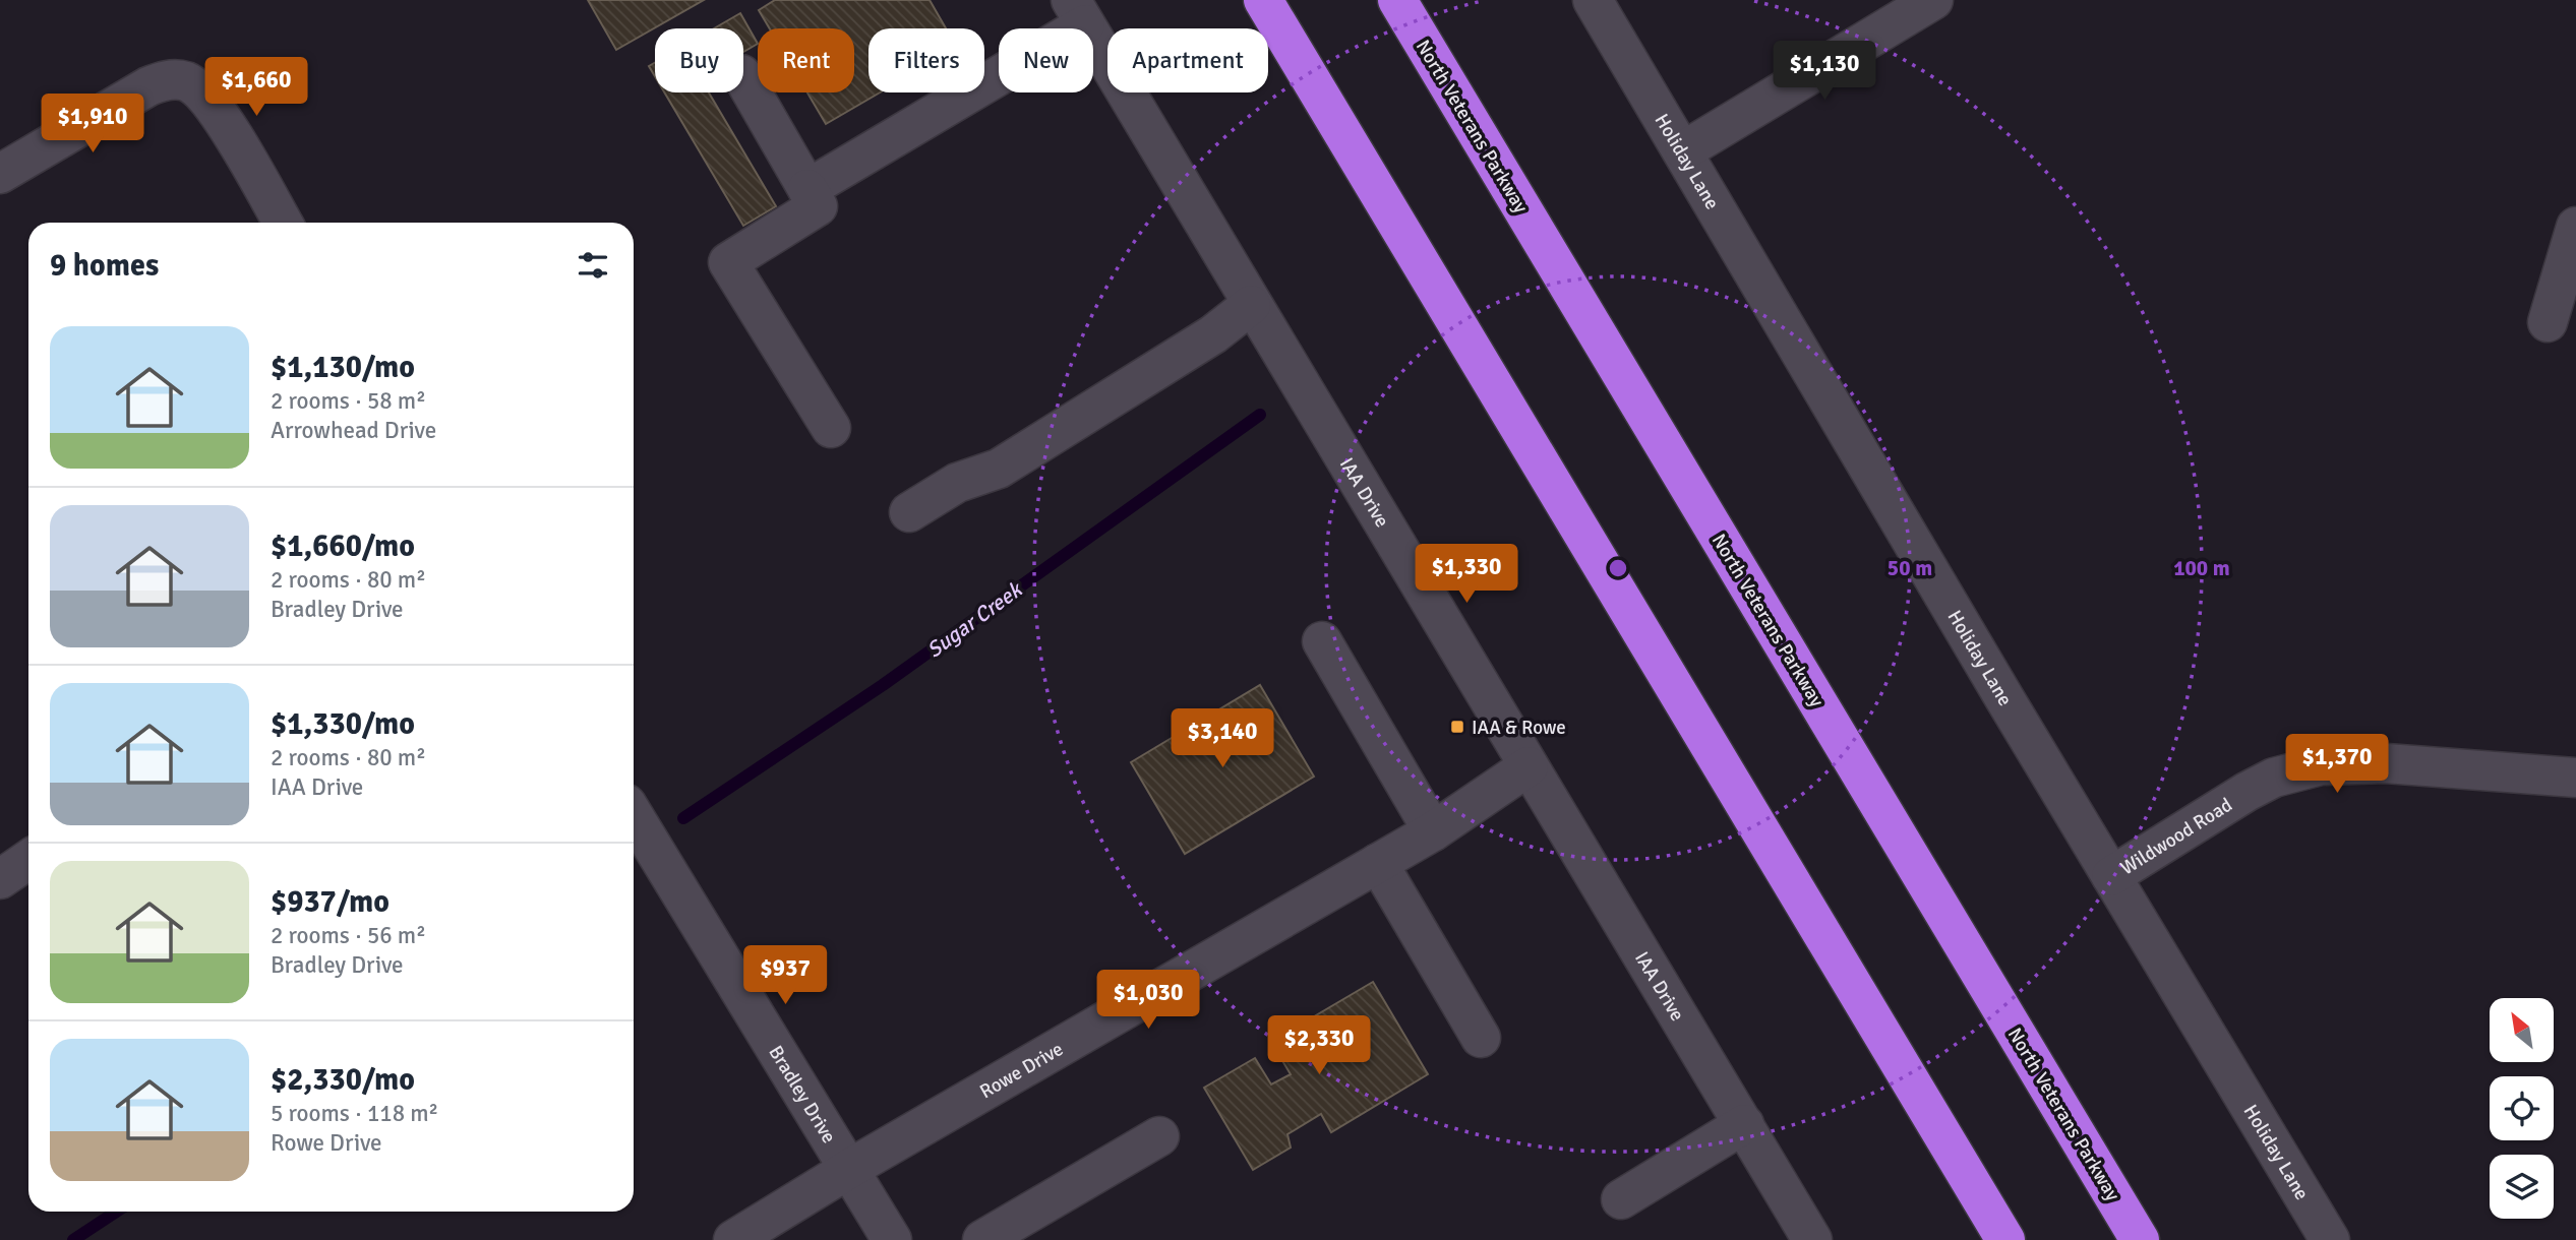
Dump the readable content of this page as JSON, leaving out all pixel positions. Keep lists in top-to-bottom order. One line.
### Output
{"streets":{"highway":["North Veterans Parkway"],"street":["Holiday Lane","IAA Drive","Wildwood Road","Rowe Drive","Bradley Drive"]},"crossings":[["Holiday Lane","Wildwood Road"],["IAA Drive","Rowe Drive"],["Rowe Drive","Bradley Drive"]],"water":["Sugar Creek"],"places":{"transit":["IAA & Rowe"]},"north":"top left","page":{"chip":["Buy","Rent","Filters","New","Apartment"],"price":["$1,130","$1,660","$1,910","$1,330","$3,140","$1,370","$937","$1,030","$2,330"],"heading":"9 homes","list":[{"name":"$1,130/mo","note":"2 rooms · 58 m² · Arrowhead Drive"},{"name":"$1,660/mo","note":"2 rooms · 80 m² · Bradley Drive"},{"name":"$1,330/mo","note":"2 rooms · 80 m² · IAA Drive"},{"name":"$937/mo","note":"2 rooms · 56 m² · Bradley Drive"},{"name":"$2,330/mo","note":"5 rooms · 118 m² · Rowe Drive"}]},"rings":["50 m","100 m"]}
